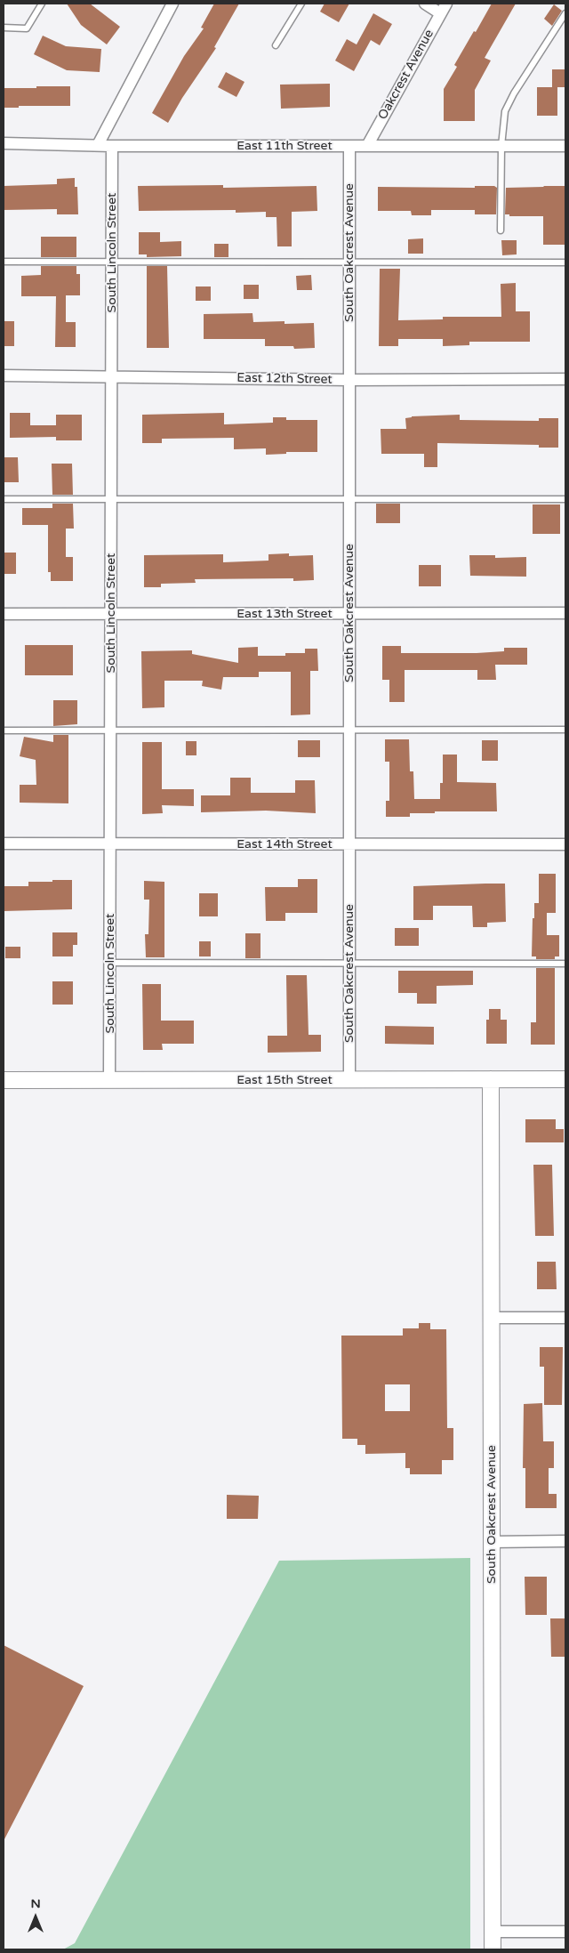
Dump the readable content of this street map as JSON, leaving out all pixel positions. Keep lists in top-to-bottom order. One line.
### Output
{"streets":{"street":["Oakcrest Avenue","East 11th Street","South Lincoln Street","South Oakcrest Avenue","East 12th Street","East 13th Street","East 14th Street","East 15th Street"]},"crossings":[["Oakcrest Avenue","East 11th Street"],["East 11th Street","South Lincoln Street"],["East 11th Street","South Oakcrest Avenue"],["South Lincoln Street","East 12th Street"],["South Lincoln Street","East 13th Street"],["South Lincoln Street","East 14th Street"],["South Lincoln Street","East 15th Street"],["South Oakcrest Avenue","East 12th Street"],["South Oakcrest Avenue","East 13th Street"],["South Oakcrest Avenue","East 14th Street"],["South Oakcrest Avenue","East 15th Street"]],"north":"top"}
